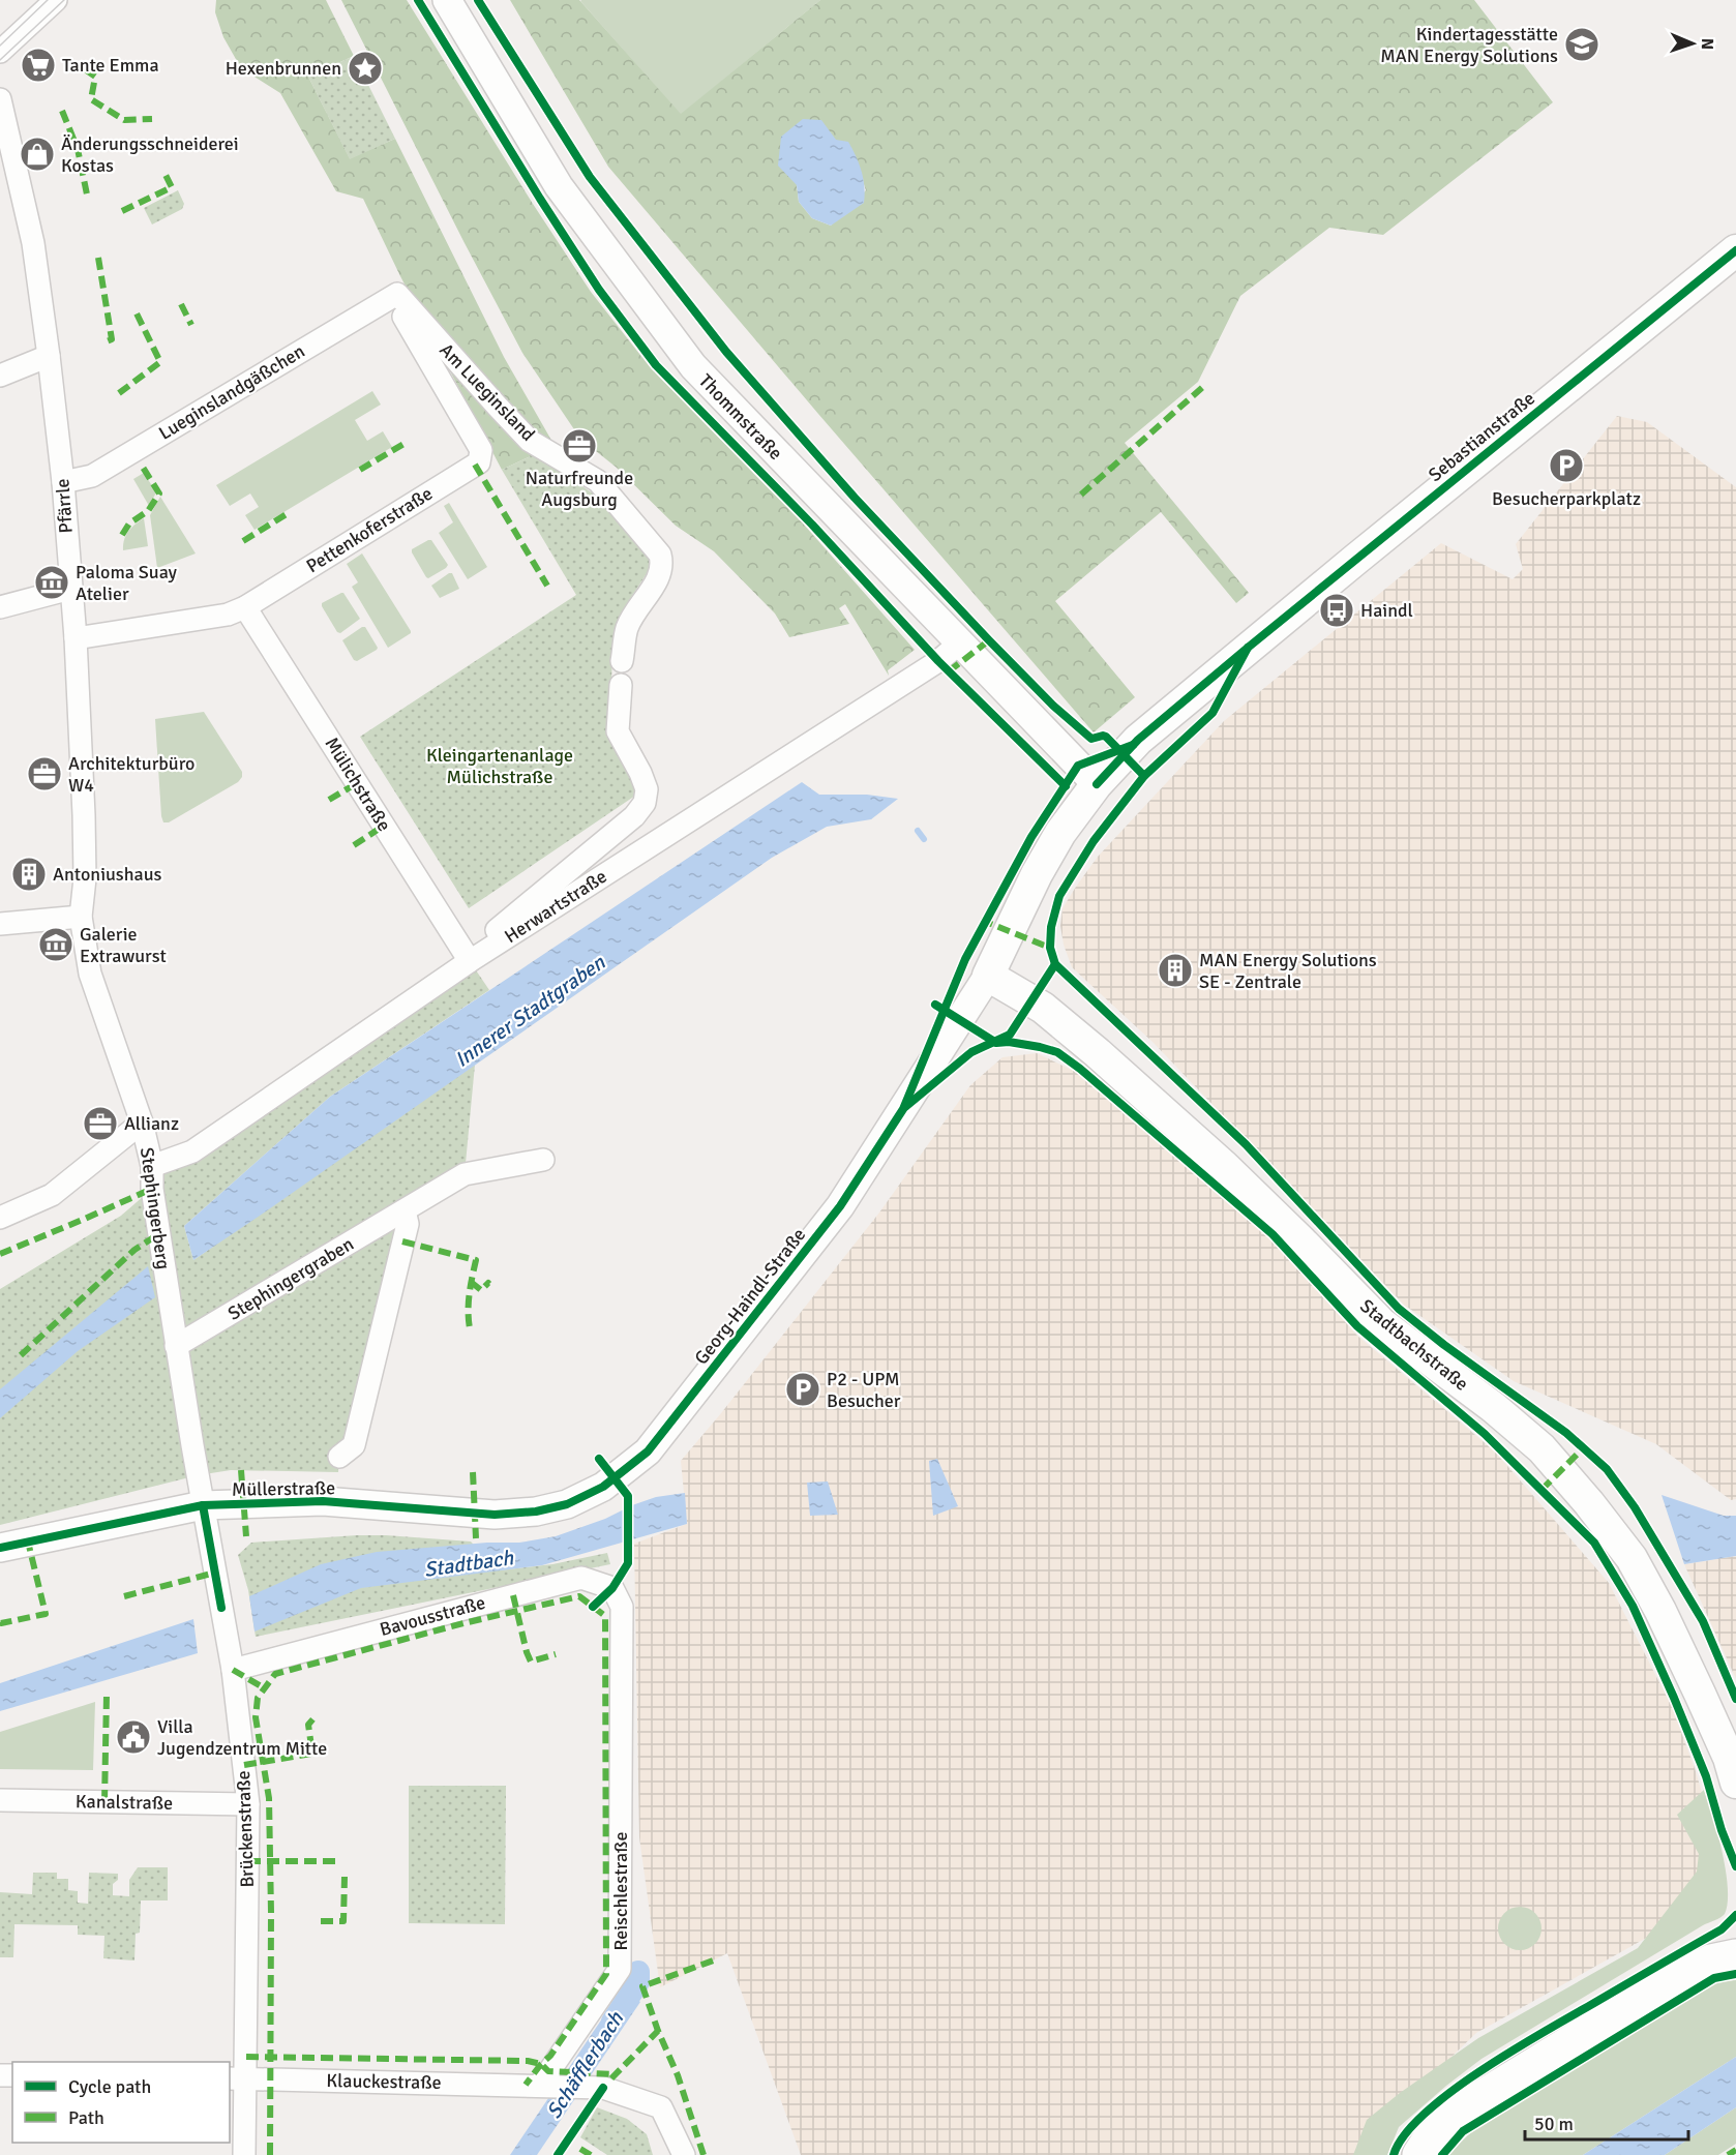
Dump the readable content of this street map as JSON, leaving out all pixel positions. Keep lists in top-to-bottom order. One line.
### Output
{"streets":{"main road":["Sebastianstraße","Georg-Haindl-Straße","Stadtbachstraße"],"street":["Lueginslandgäßchen","Am Lueginsland","Thommstraße","Pfärrle","Pettenkoferstraße","Mülichstraße","Herwartstraße","Stephingerberg","Stephingergraben","Müllerstraße","Bavousstraße","Kanalstraße","Brückenstraße","Reischlestraße","Klauckestraße"]},"crossings":[["Lueginslandgäßchen","Am Lueginsland"],["Lueginslandgäßchen","Pfärrle"],["Lueginslandgäßchen","Pettenkoferstraße"],["Am Lueginsland","Pettenkoferstraße"],["Thommstraße","Sebastianstraße"],["Thommstraße","Herwartstraße"],["Thommstraße","Georg-Haindl-Straße"],["Sebastianstraße","Georg-Haindl-Straße"],["Pfärrle","Pettenkoferstraße"],["Pfärrle","Stephingerberg"],["Pettenkoferstraße","Mülichstraße"],["Mülichstraße","Herwartstraße"],["Herwartstraße","Stephingerberg"],["Stephingerberg","Stephingergraben"],["Stephingerberg","Müllerstraße"],["Stephingerberg","Brückenstraße"],["Georg-Haindl-Straße","Stadtbachstraße"],["Georg-Haindl-Straße","Müllerstraße"],["Müllerstraße","Brückenstraße"],["Bavousstraße","Brückenstraße"],["Bavousstraße","Reischlestraße"],["Kanalstraße","Brückenstraße"],["Brückenstraße","Klauckestraße"],["Reischlestraße","Klauckestraße"]],"water":["Innerer Stadtgraben","Stadtbach","Schäfflerbach"],"parks":["Kleingartenanlage Mülichstraße"],"places":{"school or university":["Kindertagesstätte MAN Energy Solutions"],"supermarket":["Tante Emma"],"place":["Hexenbrunnen"],"shop":["Änderungsschneiderei Kostas"],"office":["Naturfreunde Augsburg","Architekturbüro W4","Allianz"],"parking":["Besucherparkplatz","P2 - UPM Besucher"],"museum":["Paloma Suay Atelier","Galerie Extrawurst"],"bus stop":["Haindl"],"building":["Antoniushaus","MAN Energy Solutions SE - Zentrale"],"public building":["Villa Jugendzentrum Mitte"]},"legend":["Cycle path","Path"],"scale_bar":"50 m","north":"right"}
